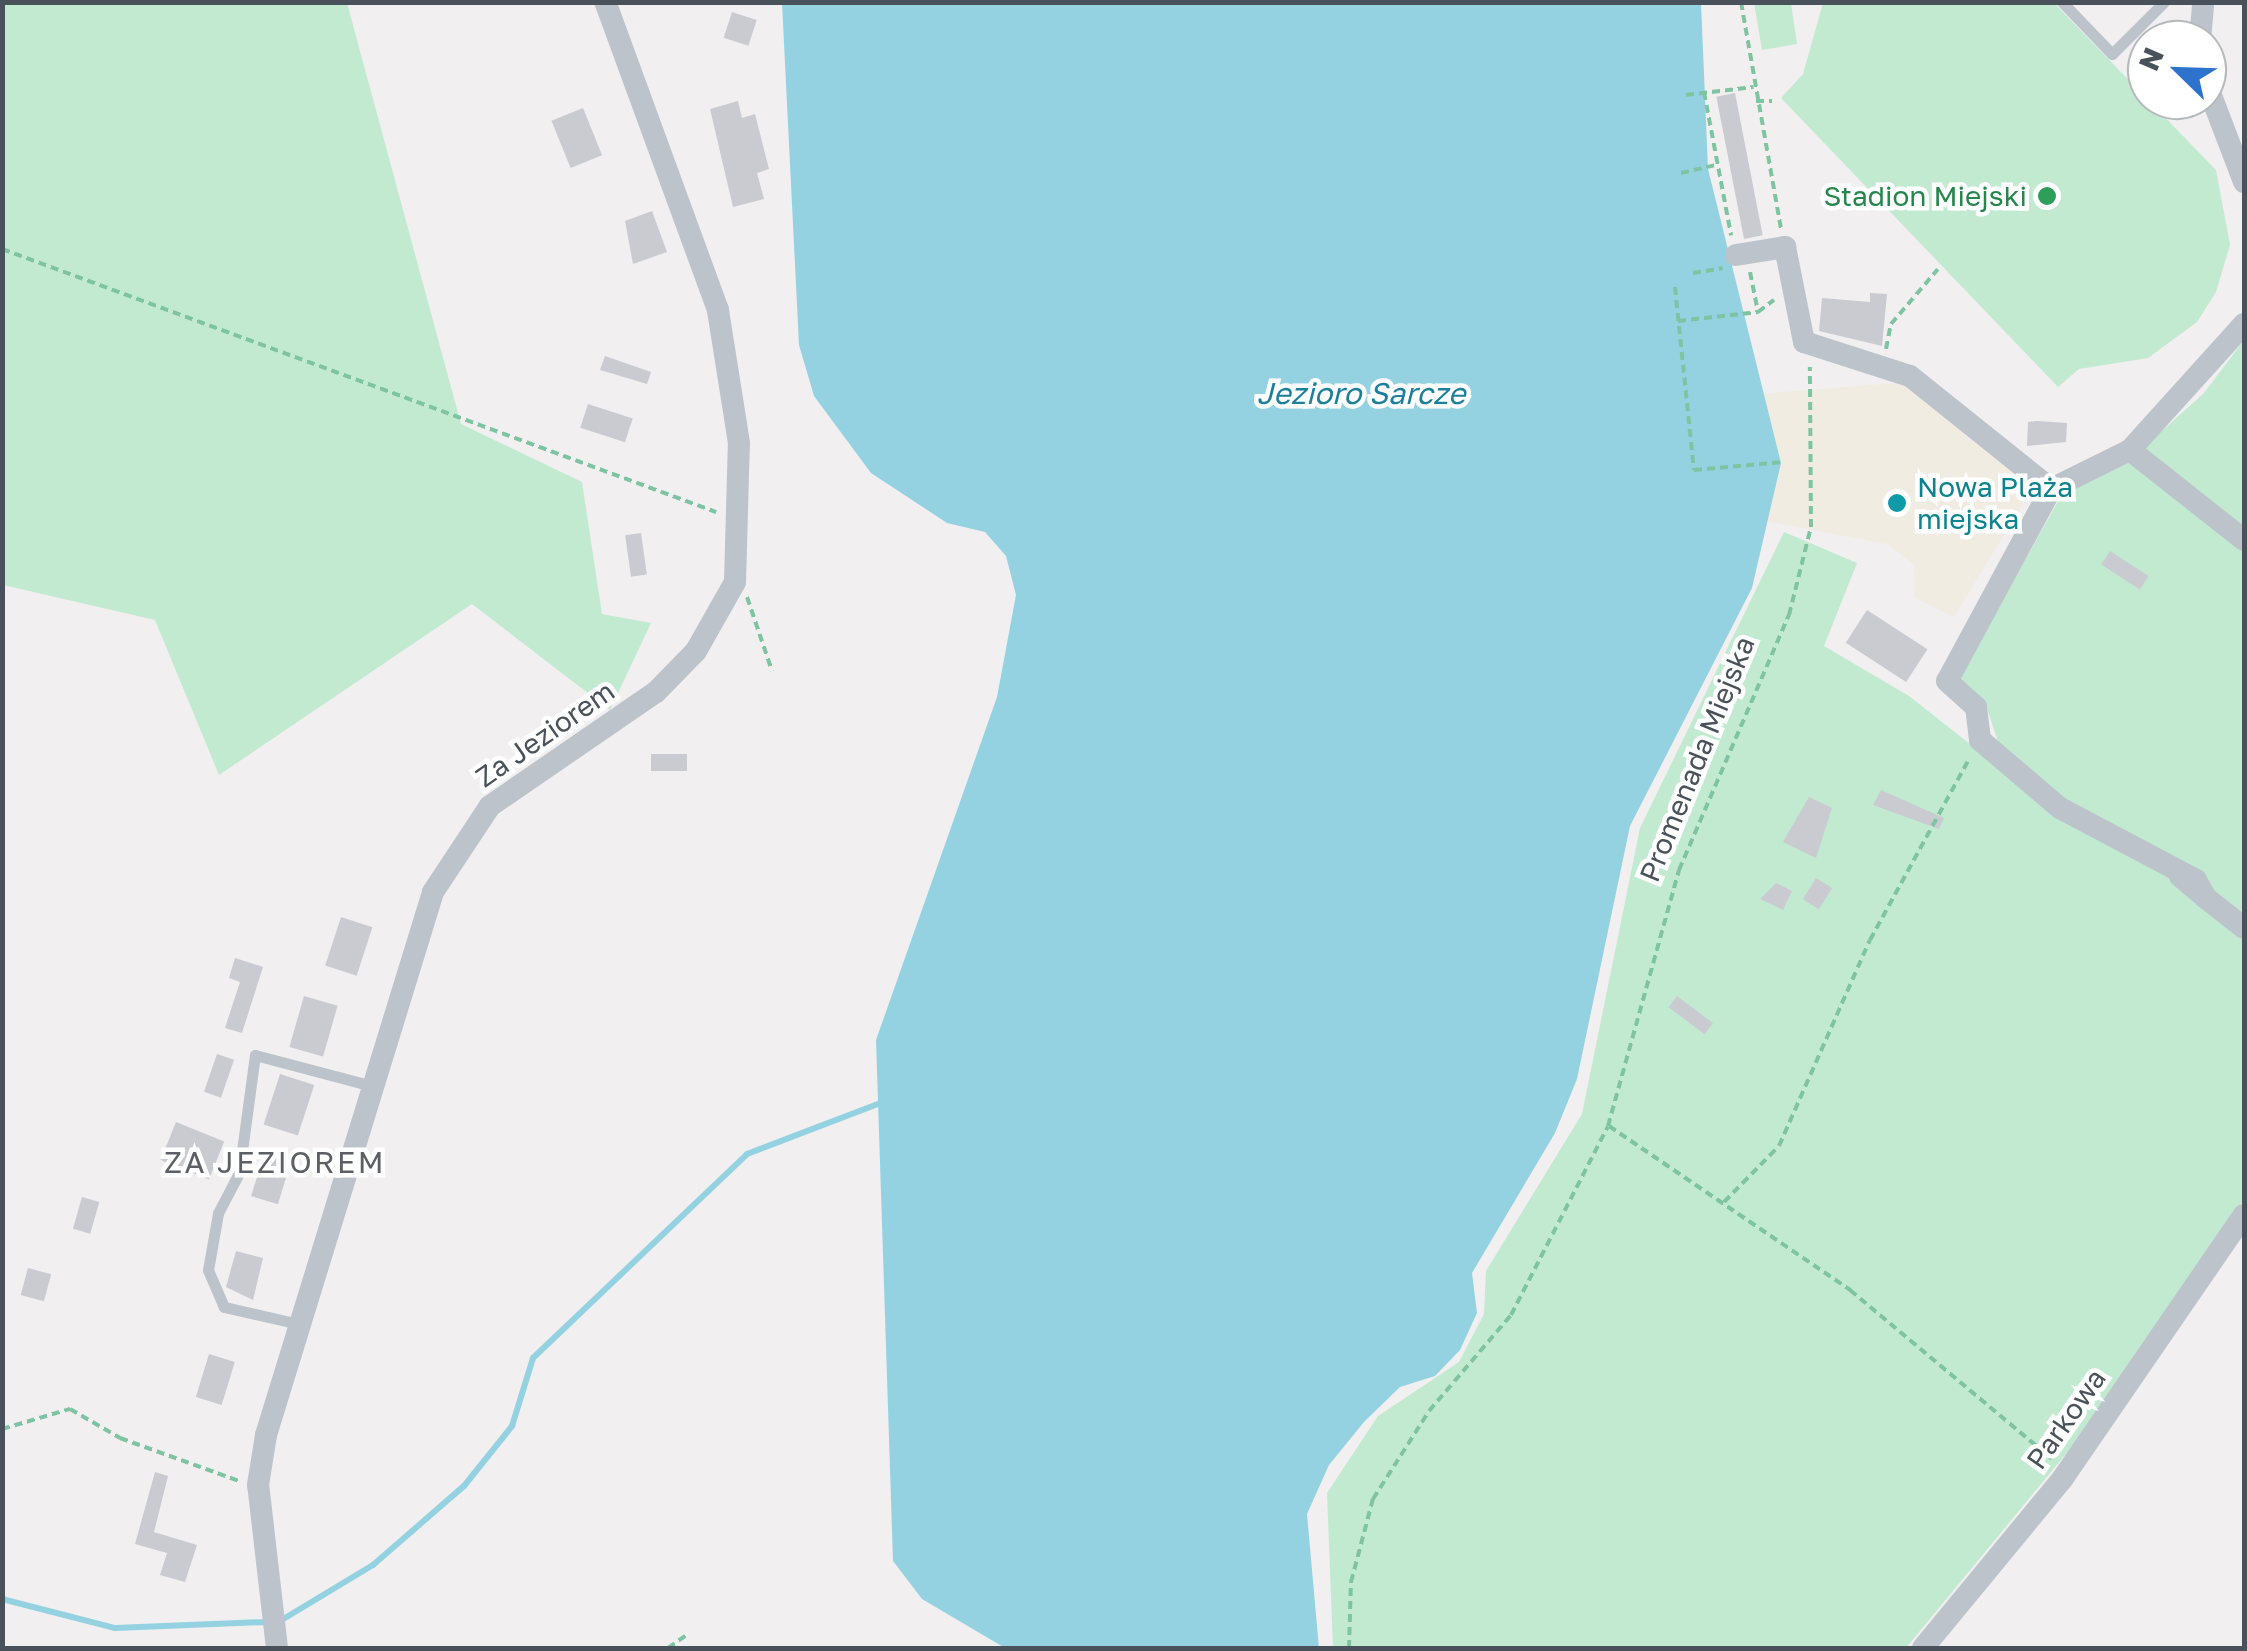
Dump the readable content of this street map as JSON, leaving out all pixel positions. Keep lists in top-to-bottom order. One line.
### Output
{"streets":{"street":["Za Jeziorem","Parkowa"],"path":["Promenada Miejska"]},"districts":["ZA JEZIOREM"],"water":["Jezioro Sarcze"],"places":["Stadion Miejski","Nowa Plaża miejska"],"north":"top left"}
